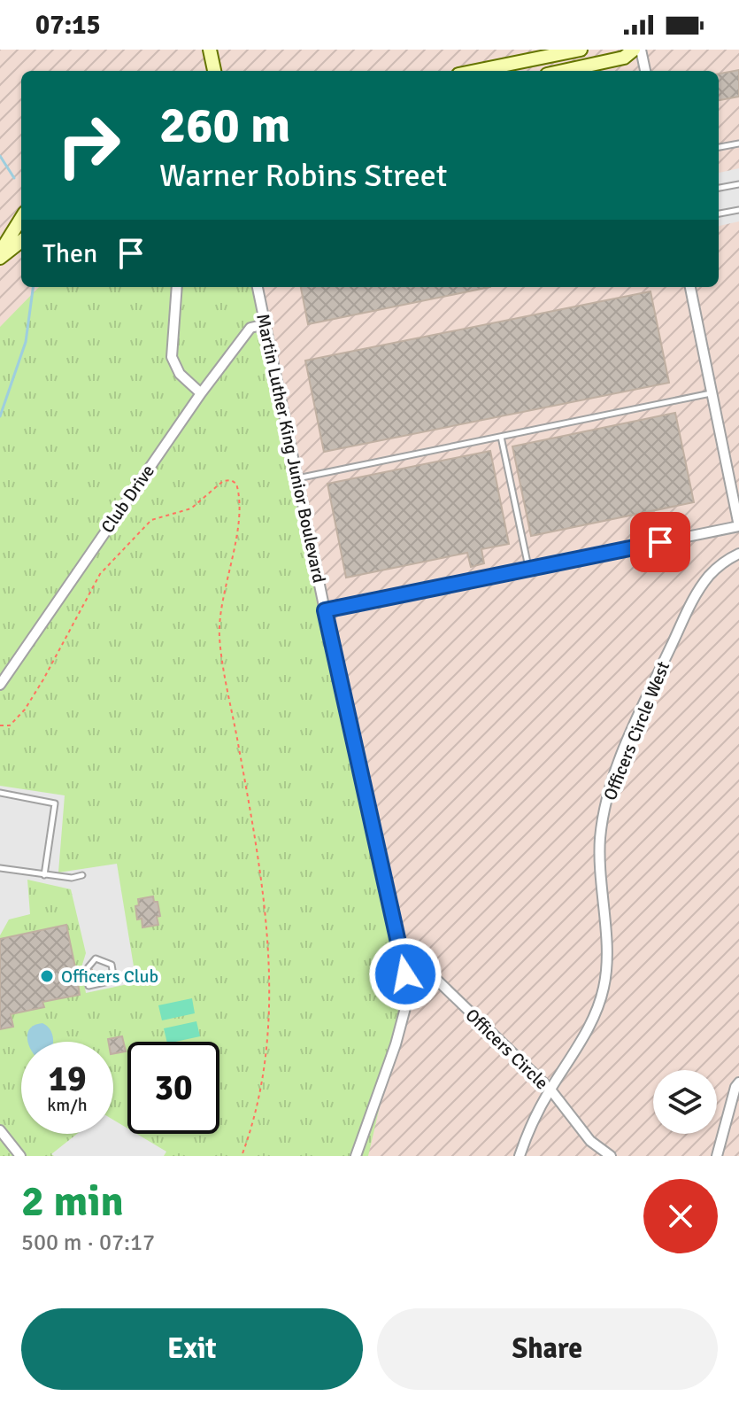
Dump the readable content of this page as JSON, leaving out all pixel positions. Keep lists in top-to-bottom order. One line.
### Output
{"streets":{"street":["Martin Luther King Junior Boulevard","Club Drive","Officers Circle West","Officers Circle"]},"crossings":[["Martin Luther King Junior Boulevard","Club Drive"],["Martin Luther King Junior Boulevard","Officers Circle"],["Officers Circle West","Officers Circle"]],"places":["Officers Club"],"page":{"status":"07:15","turn":["260 m","Warner Robins Street"],"then":"Then","speed":"19 km/h","limit":"30","heading":["2 min","500 m · 07:17"],"buttons":["Exit","Share"]}}
